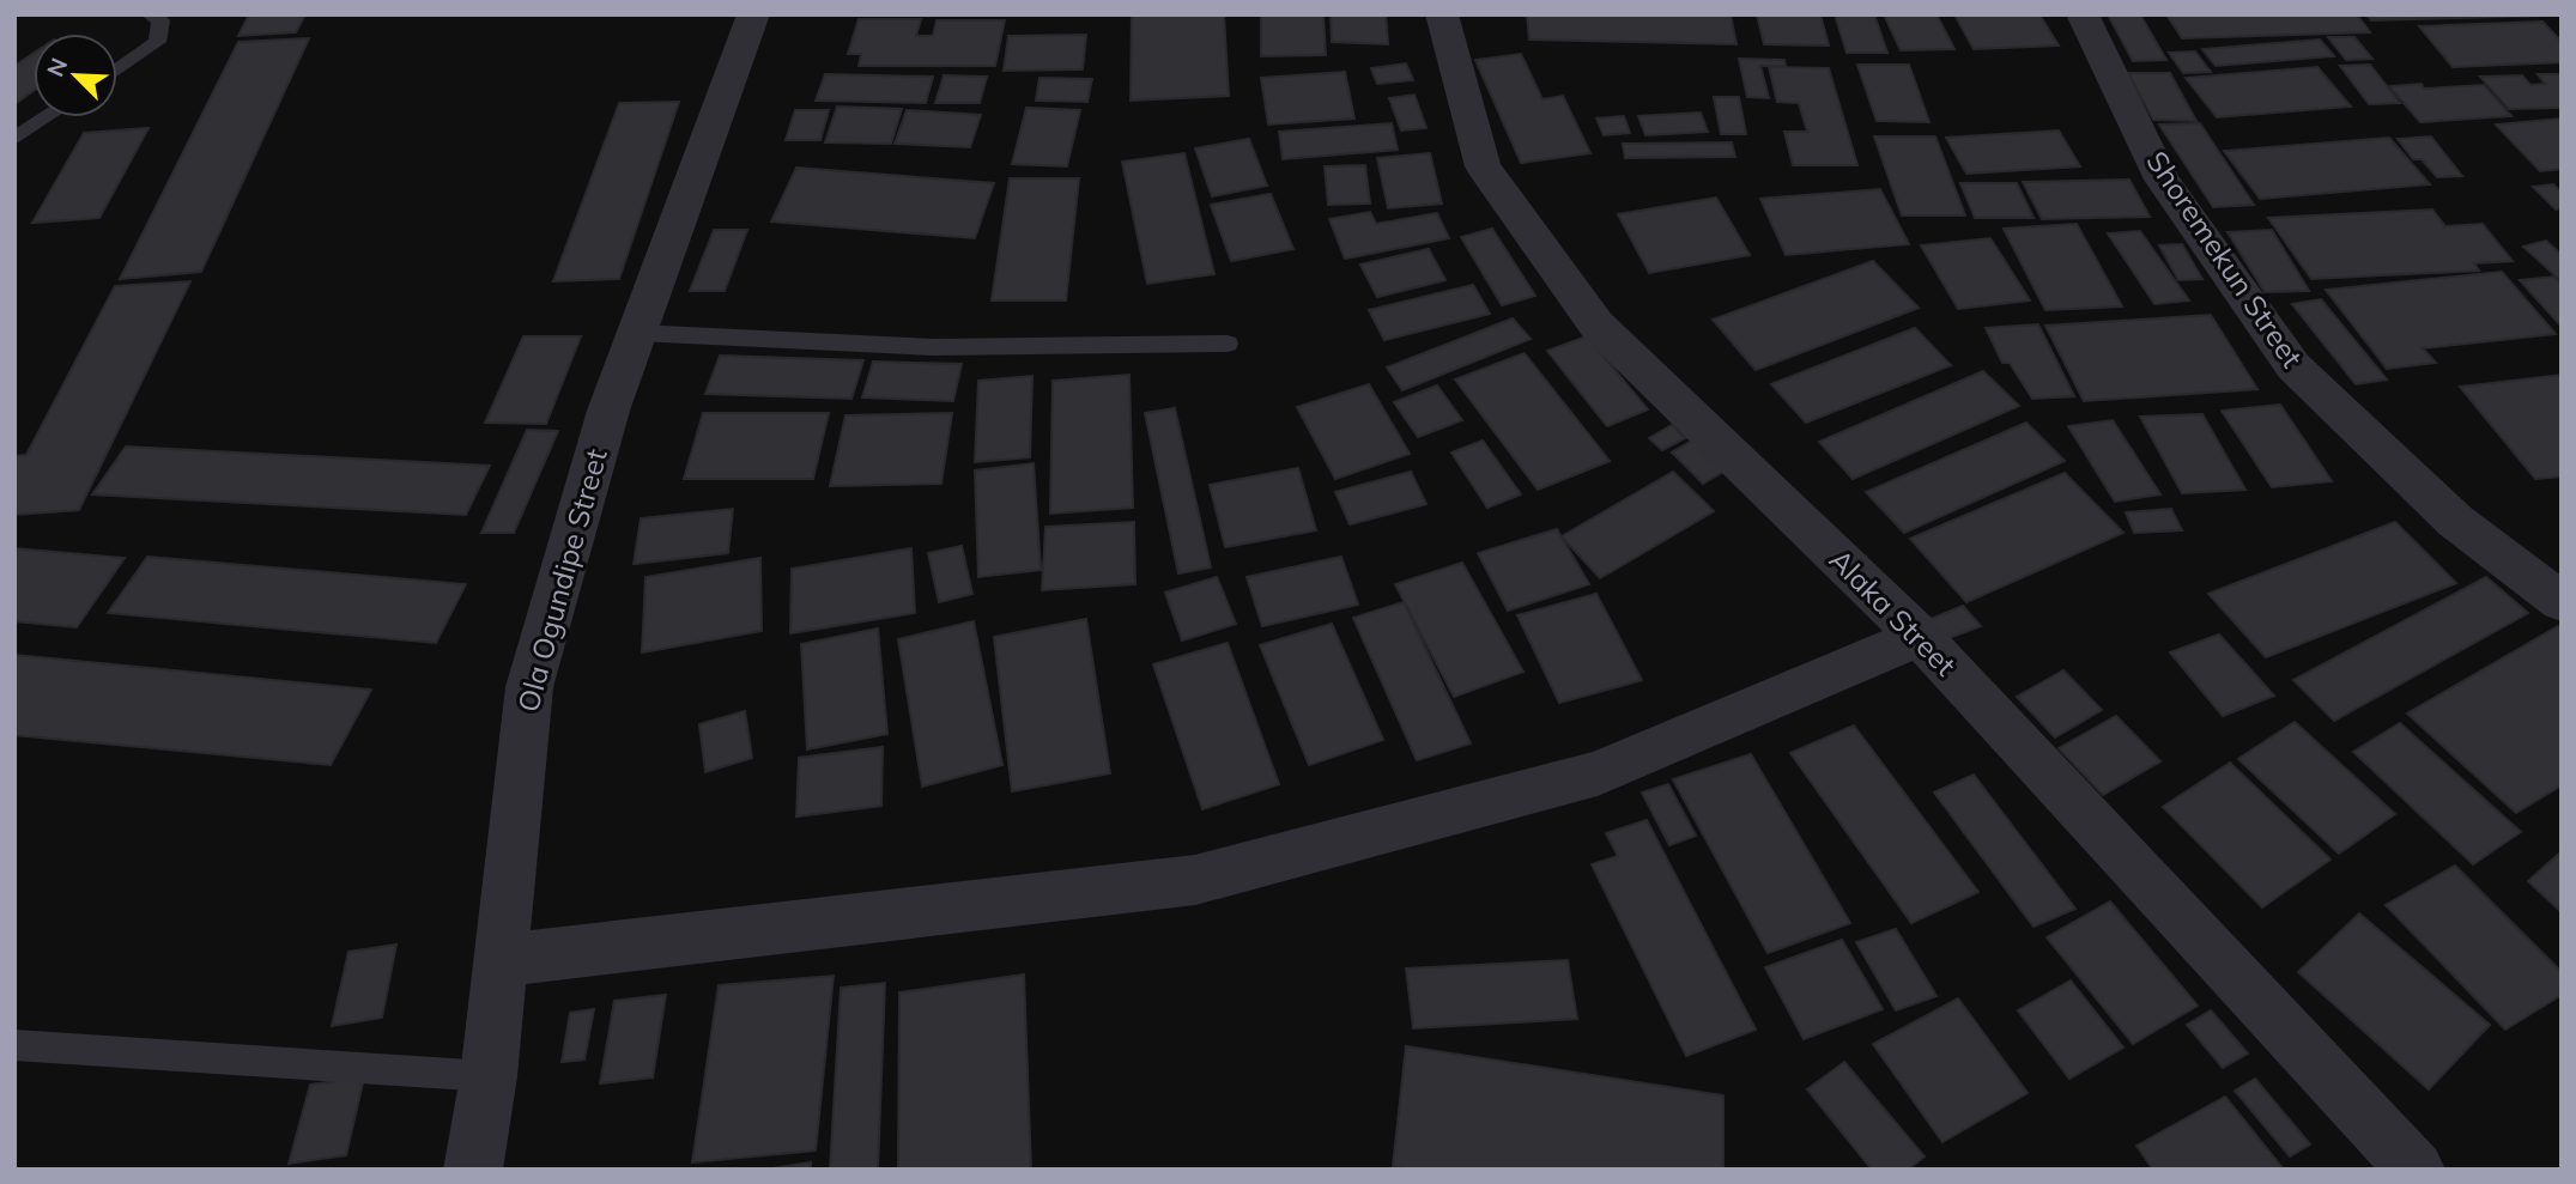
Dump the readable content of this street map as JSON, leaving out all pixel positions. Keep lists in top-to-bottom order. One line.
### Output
{"streets":{"street":["Shoremekun Street","Ola Ogundipe Street","Alaka Street"]},"north":"top left"}
